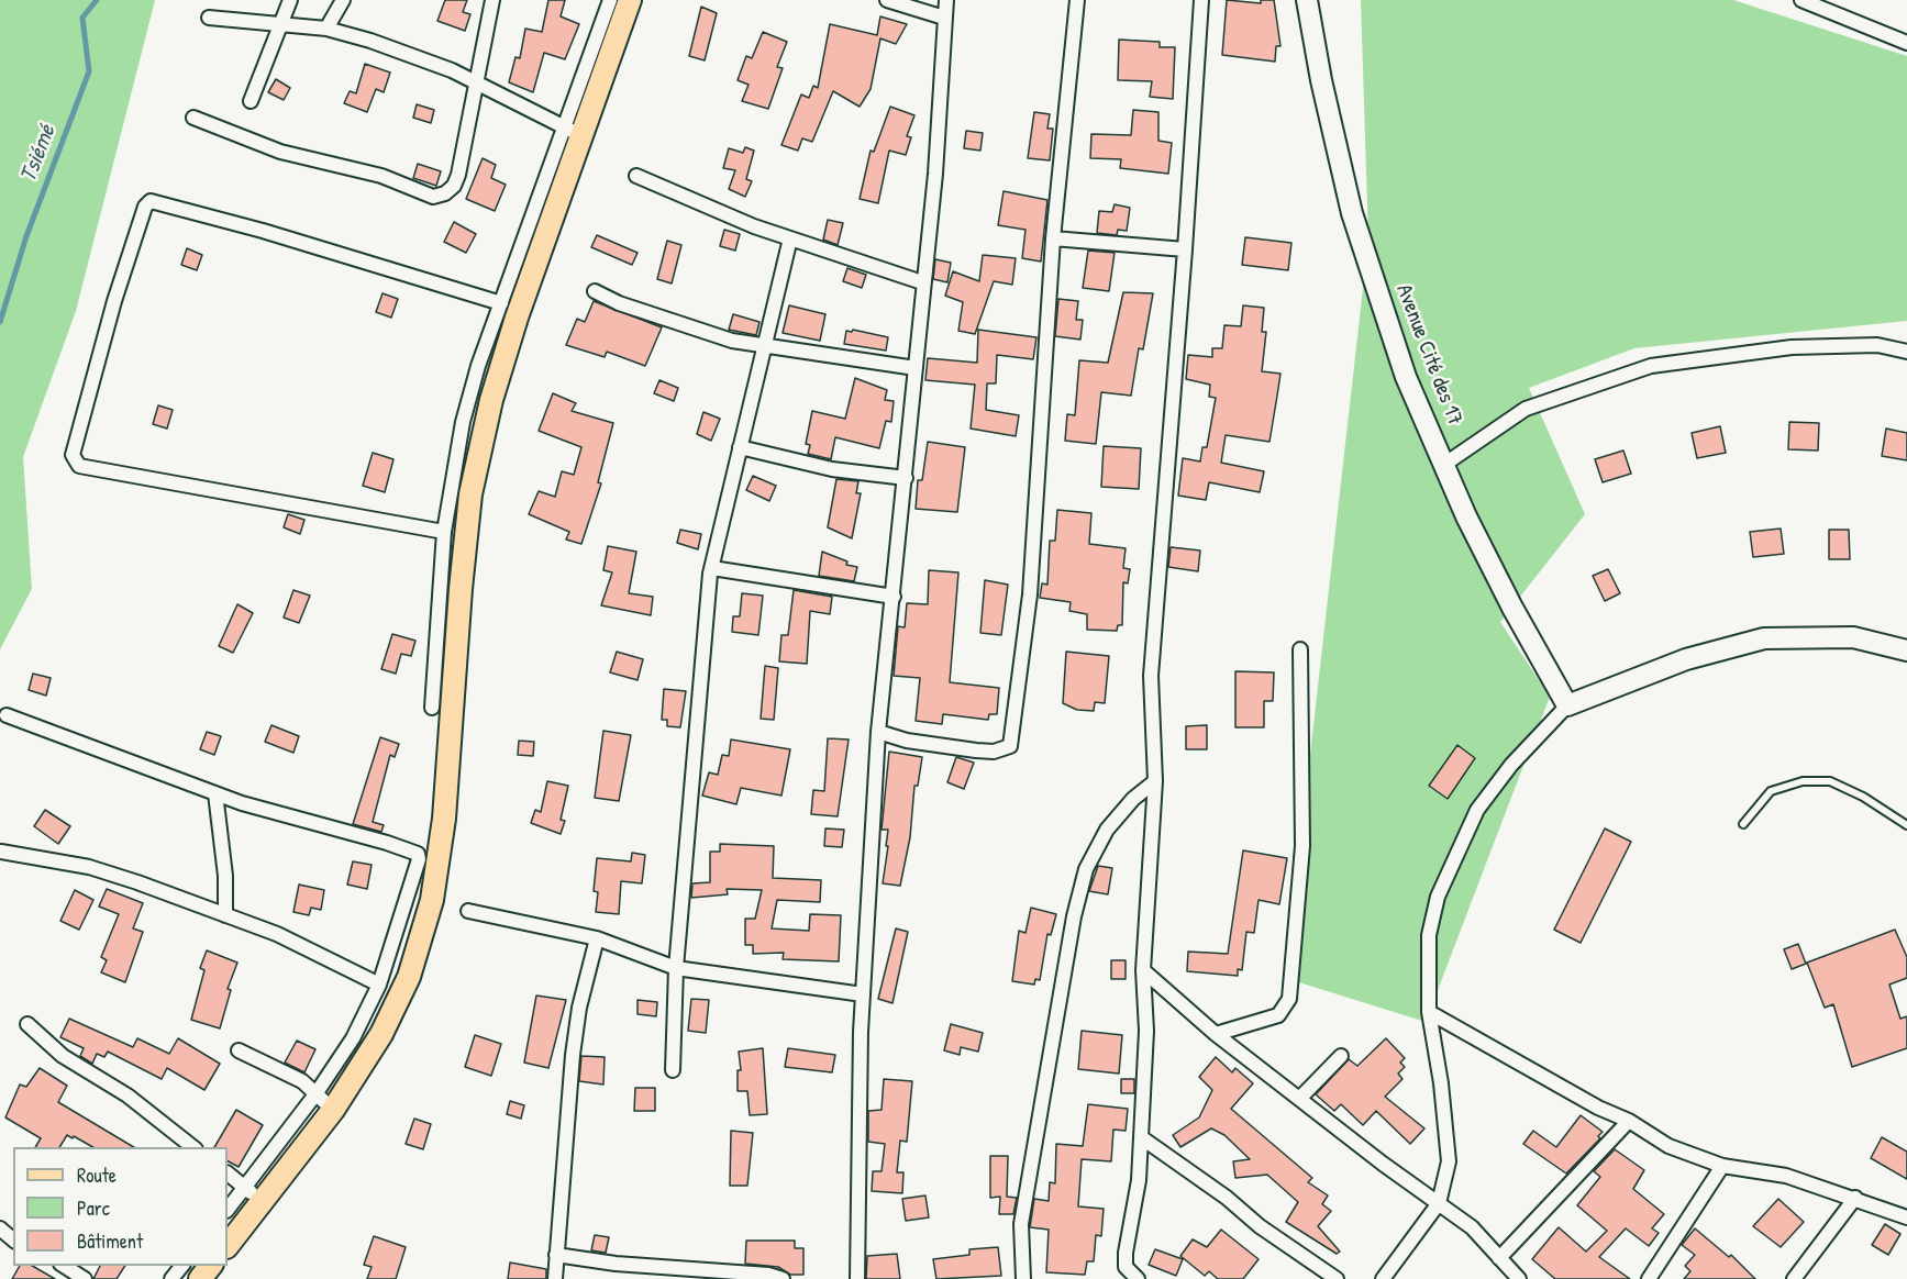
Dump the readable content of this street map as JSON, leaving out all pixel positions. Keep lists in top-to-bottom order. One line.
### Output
{"streets":{"street":["Avenue Cité des 17"]},"water":["Tsiémé"],"legend":["Route","Parc","Bâtiment"]}
